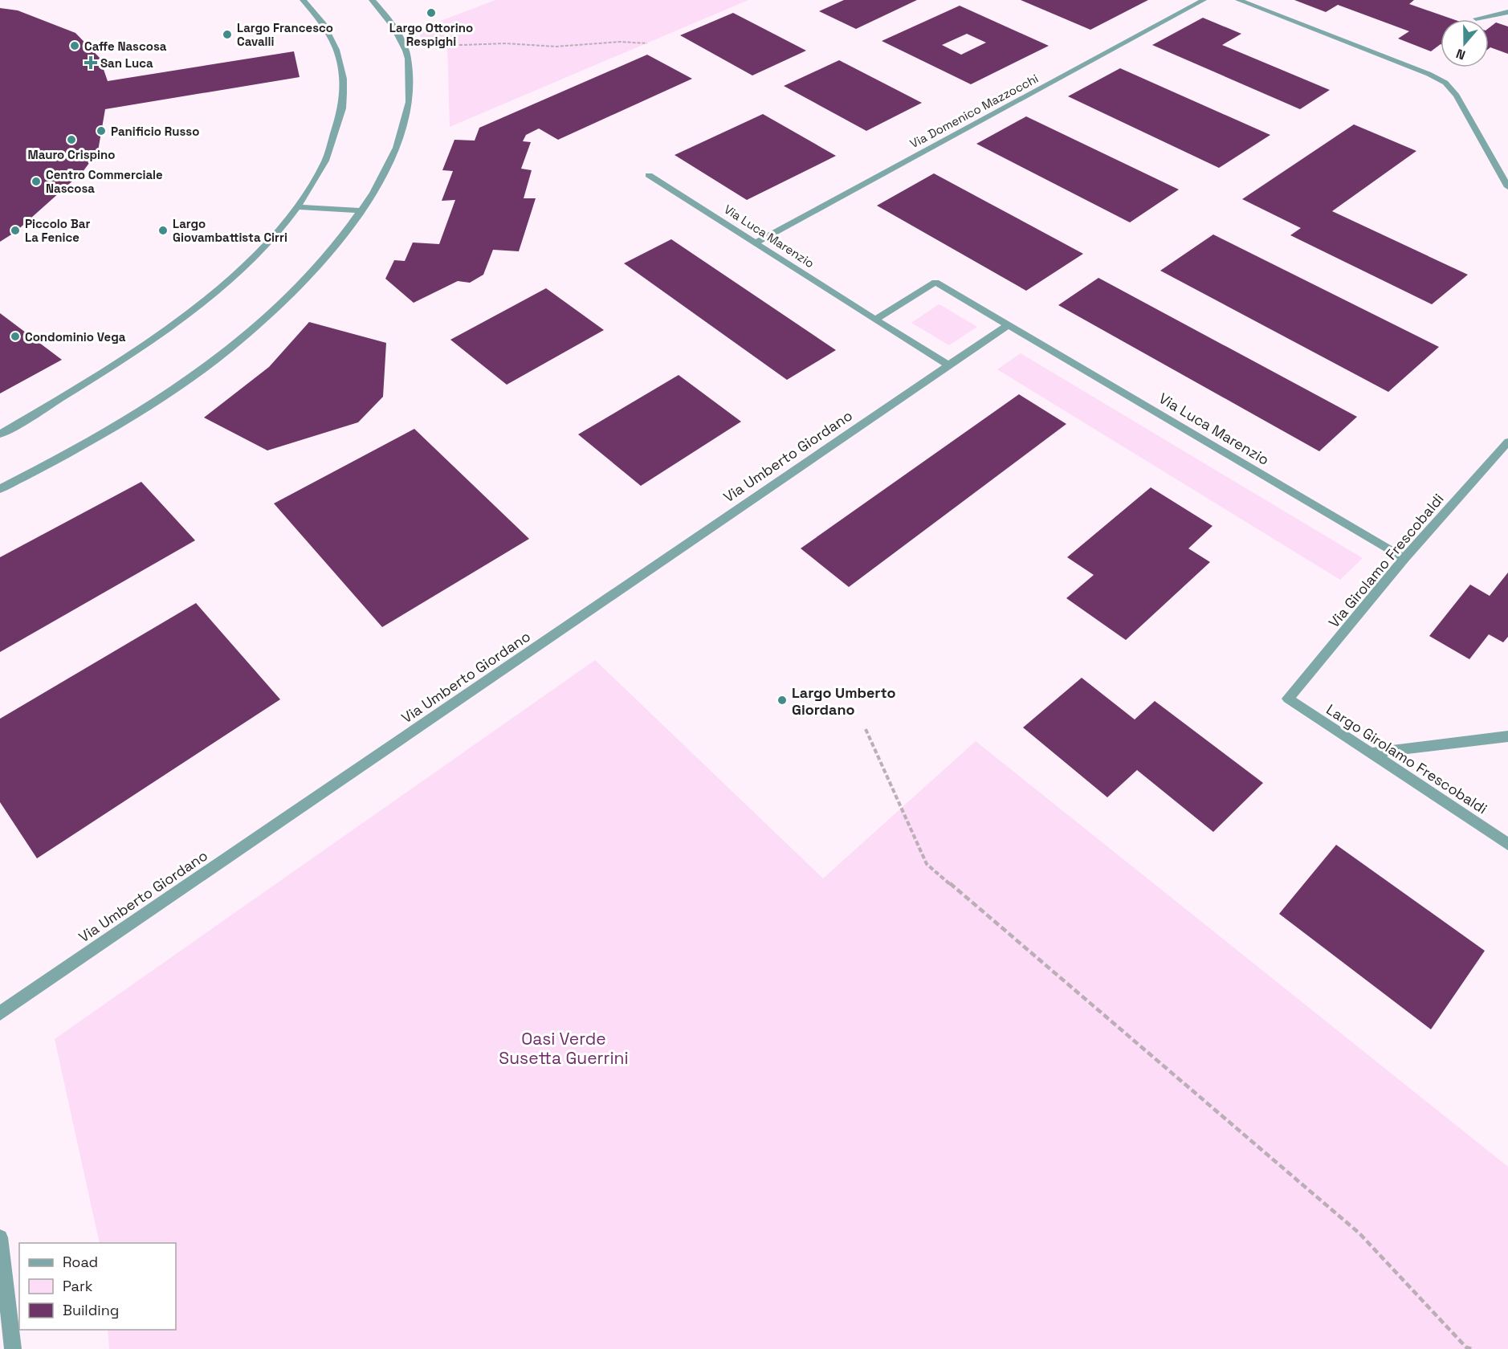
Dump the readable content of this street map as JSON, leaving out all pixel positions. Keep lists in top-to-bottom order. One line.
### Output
{"streets":{"street":["Via Domenico Mazzocchi","Via Luca Marenzio","Via Umberto Giordano","Via Girolamo Frescobaldi","Largo Girolamo Frescobaldi"]},"crossings":[["Via Domenico Mazzocchi","Via Luca Marenzio"],["Via Luca Marenzio","Via Umberto Giordano"],["Via Luca Marenzio","Via Girolamo Frescobaldi"],["Via Girolamo Frescobaldi","Largo Girolamo Frescobaldi"]],"parks":["Oasi Verde Susetta Guerrini"],"places":{"other":["Largo Ottorino Respighi","Largo Francesco Cavalli","Caffe Nascosa","Panificio Russo","Mauro Crispino","Centro Commerciale Nascosa","Piccolo Bar La Fenice","Largo Giovambattista Cirri","Condominio Vega","Largo Umberto Giordano"],"health":["San Luca"]},"legend":["Road","Park","Building"],"north":"bottom"}
